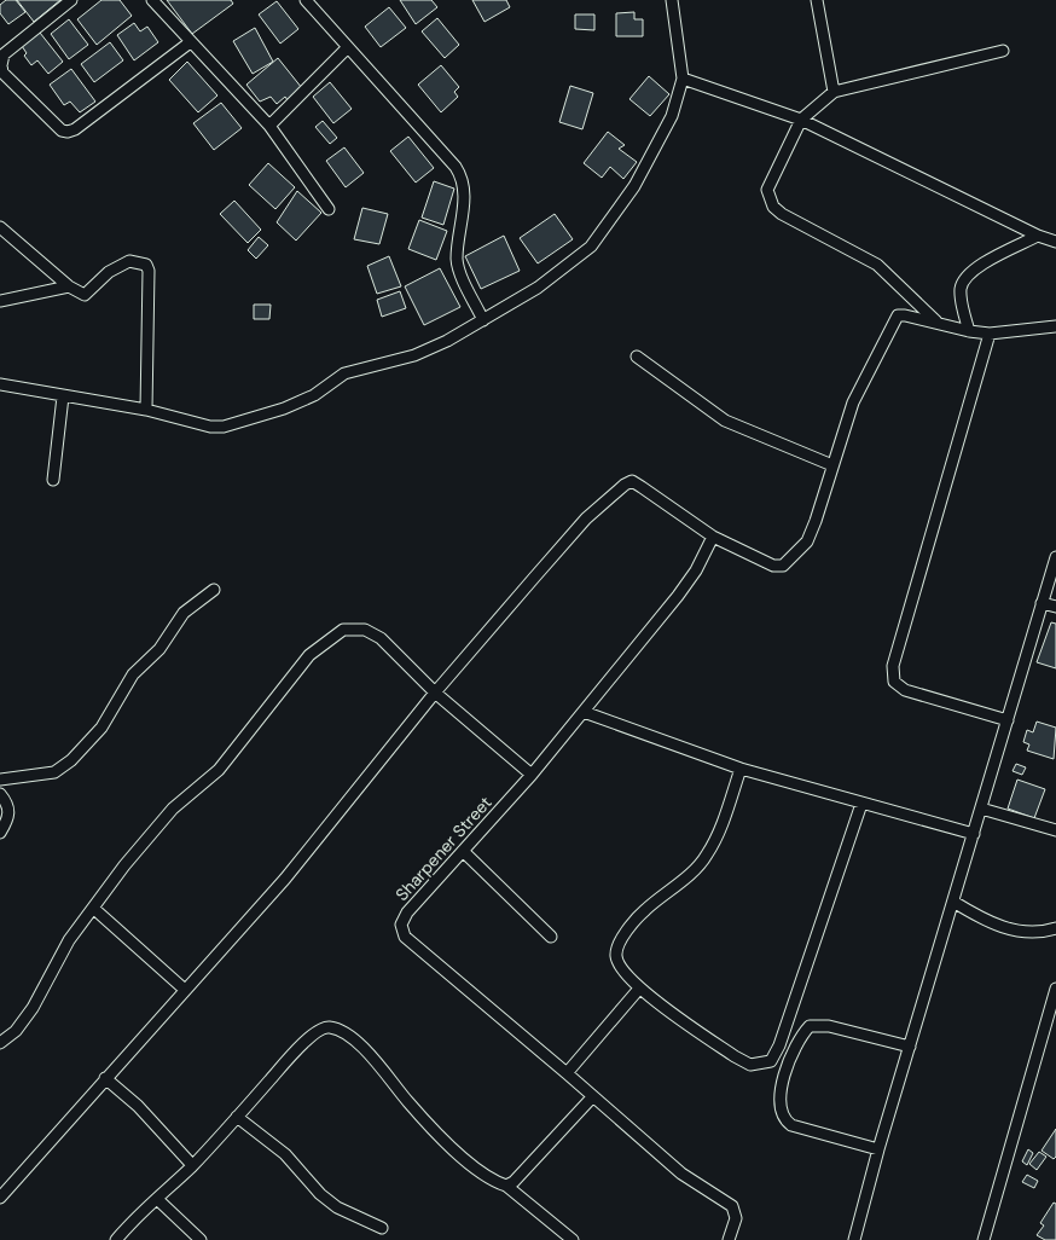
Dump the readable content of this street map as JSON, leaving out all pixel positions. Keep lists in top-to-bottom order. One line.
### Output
{"streets":{"street":["Sharpener Street"]}}
